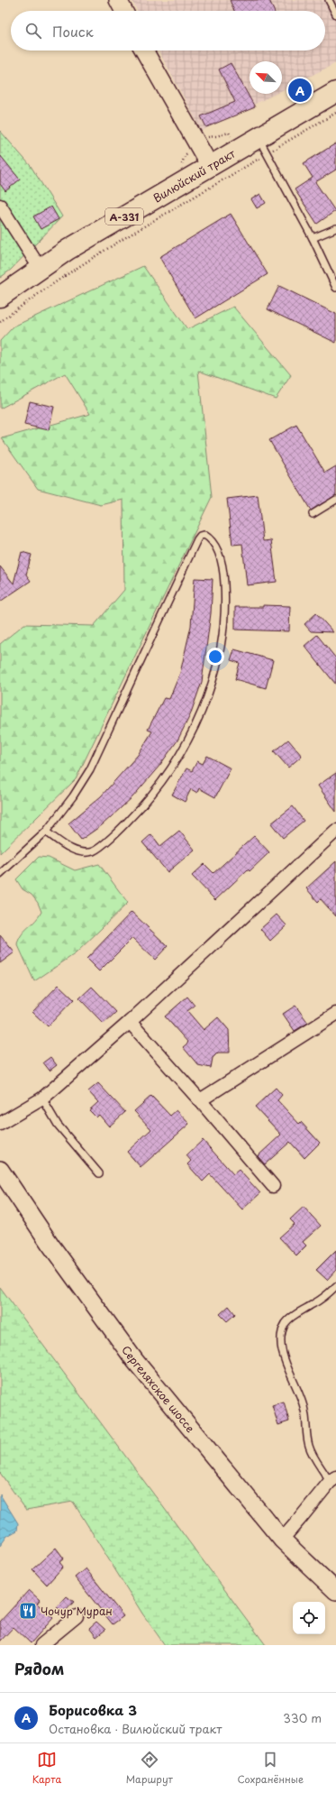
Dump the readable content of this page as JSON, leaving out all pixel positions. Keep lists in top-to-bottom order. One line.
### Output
{"streets":{"main road":["Вилюйский тракт","А-331","Сергеляхское шоссе"]},"places":{"restaurant":["Чочур Муран"]},"north":"top left","page":{"search":"Поиск","pins":"A","heading":"Рядом","list":[{"mark":"A","name":"Борисовка 3","note":"Остановка · Вилюйский тракт","value":"330 m"}],"nav":["Карта","Маршрут","Сохранённые"]}}
